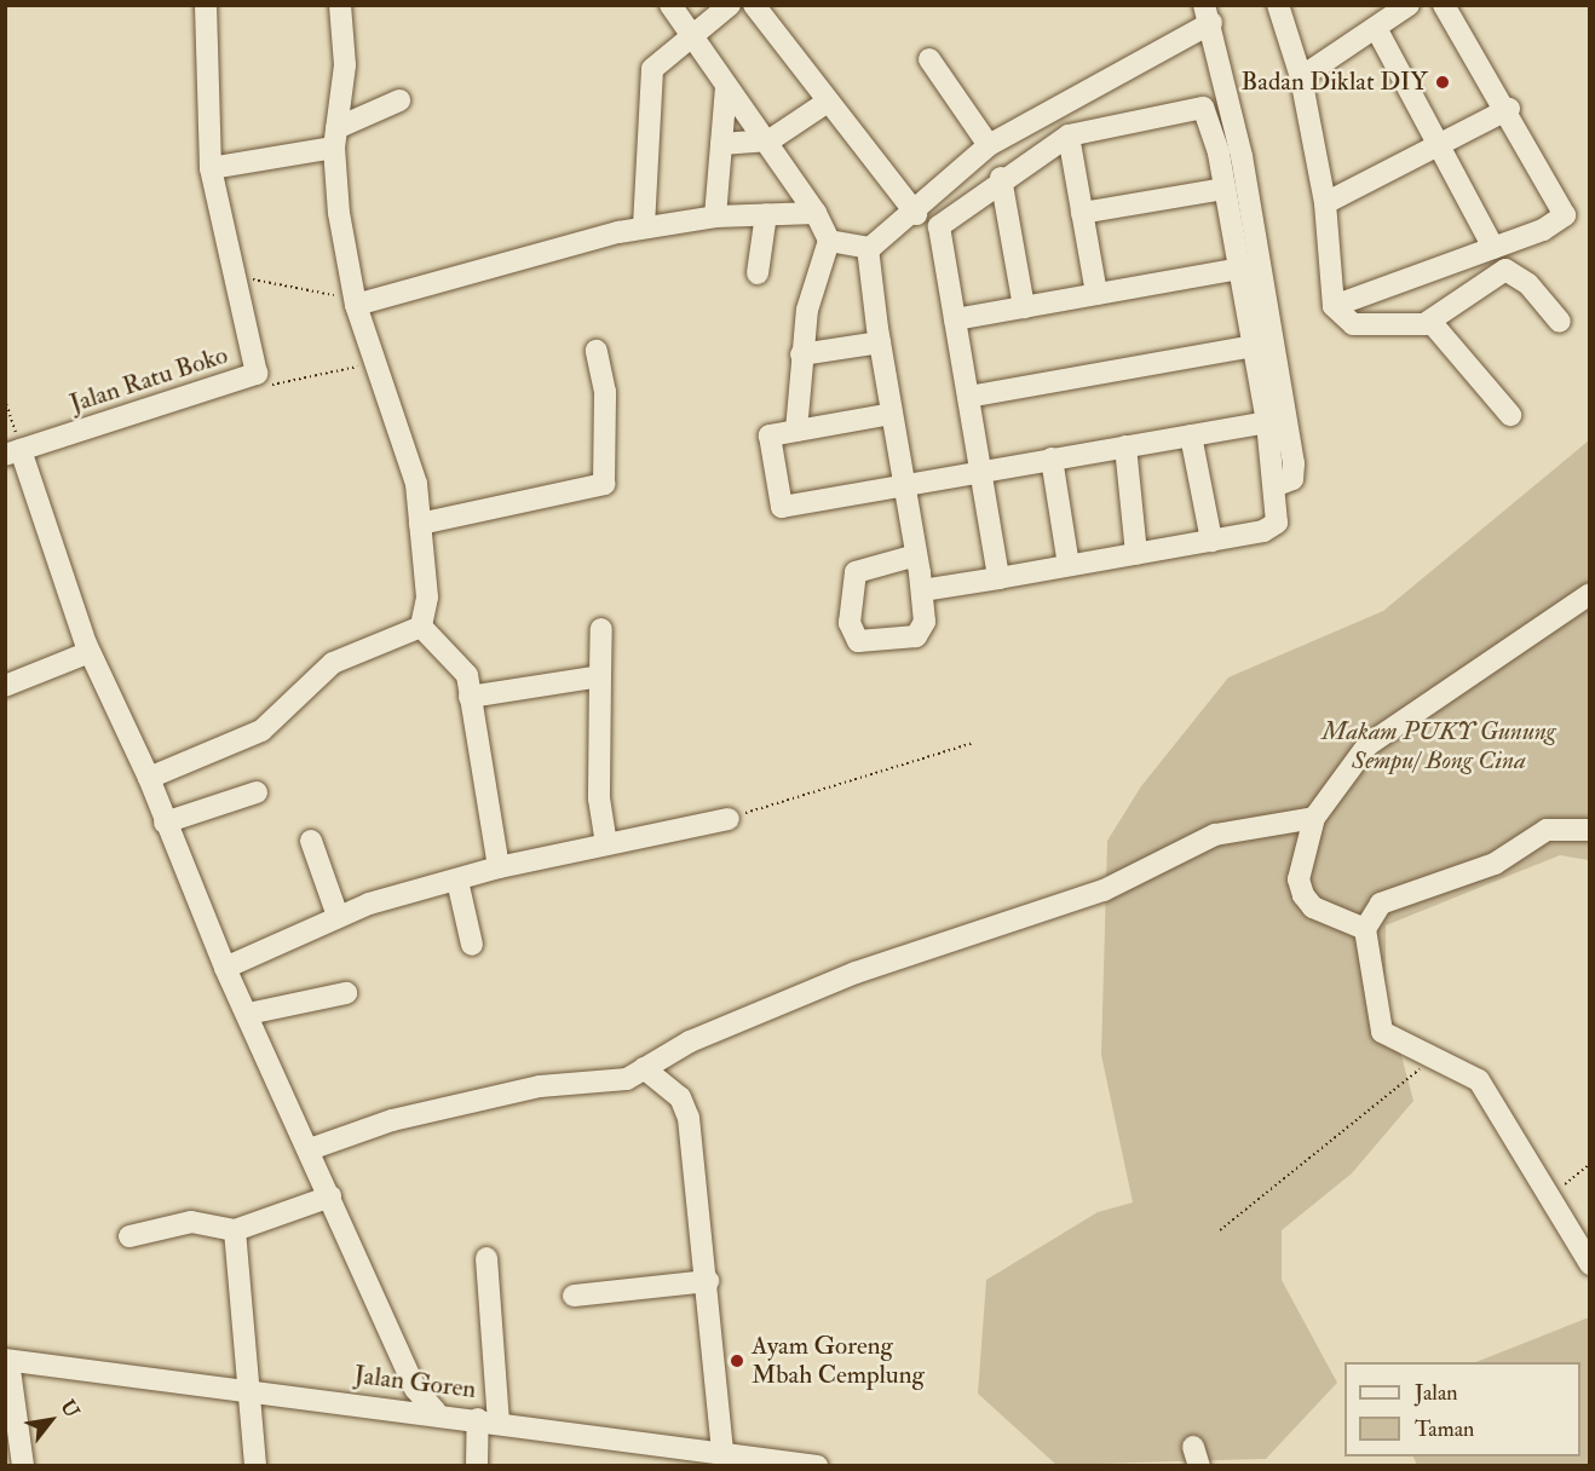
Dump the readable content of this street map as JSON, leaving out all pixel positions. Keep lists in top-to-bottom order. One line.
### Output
{"streets":{"street":["Jalan Ratu Boko","Jalan Goren"]},"parks":["Makam PUKY Gunung Sempu/ Bong Cina"],"places":["Badan Diklat DIY","Ayam Goreng Mbah Cemplung"],"legend":["Jalan","Taman"],"north":"top right"}
